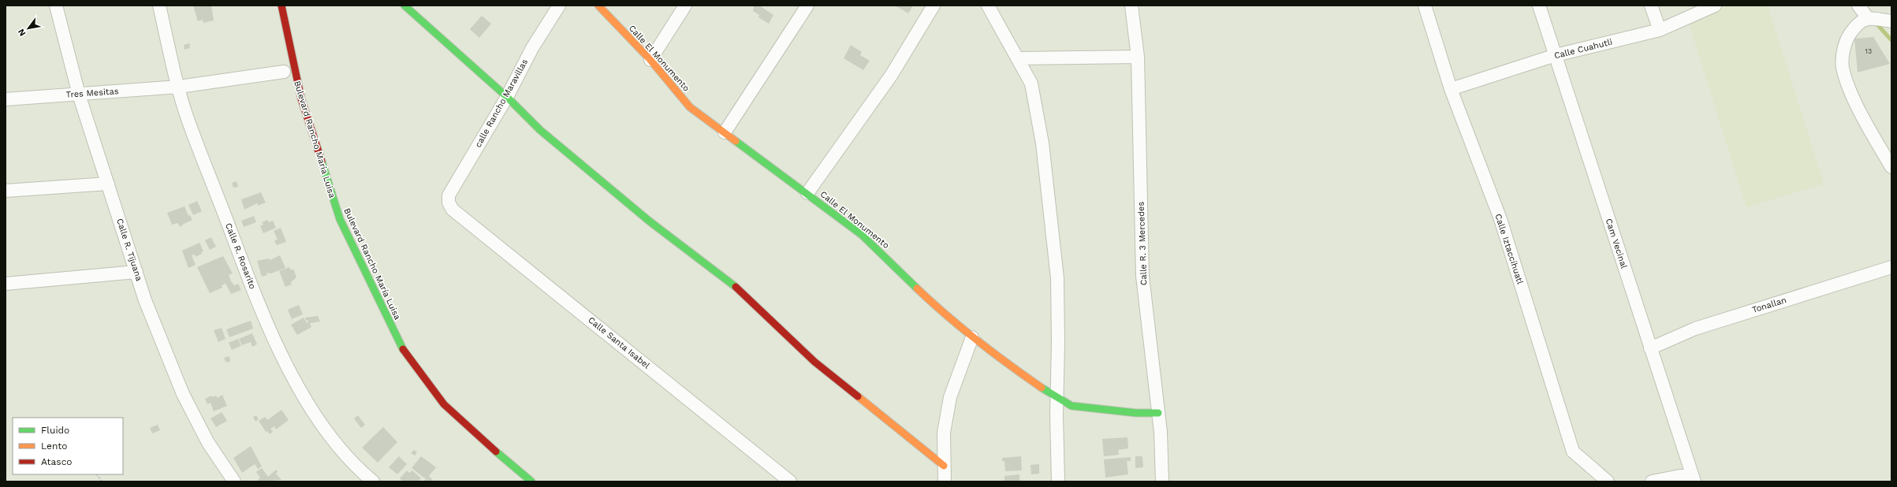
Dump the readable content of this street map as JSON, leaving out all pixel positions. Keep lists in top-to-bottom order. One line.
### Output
{"streets":{"street":["Calle Cuahutli","Calle El Monumento","Tres Mesitas","calle Rancho Maravillas","Calle R. 3 Mercedes","Cam Vecinal","Calle Iztaccíhuatl","Calle R. Tijuana","Calle R. Rosarito","Bulevard Rancho María Luisa","Tonallan","Calle Santa Isabel"]},"crossings":[["Calle Cuahutli","Cam Vecinal"],["Calle Cuahutli","Calle Iztaccíhuatl"],["Calle El Monumento","Calle R. 3 Mercedes"],["Tres Mesitas","Calle R. Tijuana"],["Tres Mesitas","Calle R. Rosarito"],["calle Rancho Maravillas","Calle Santa Isabel"],["Cam Vecinal","Tonallan"]],"house_numbers":["13"],"legend":["Fluido","Lento","Atasco"],"north":"bottom left"}
